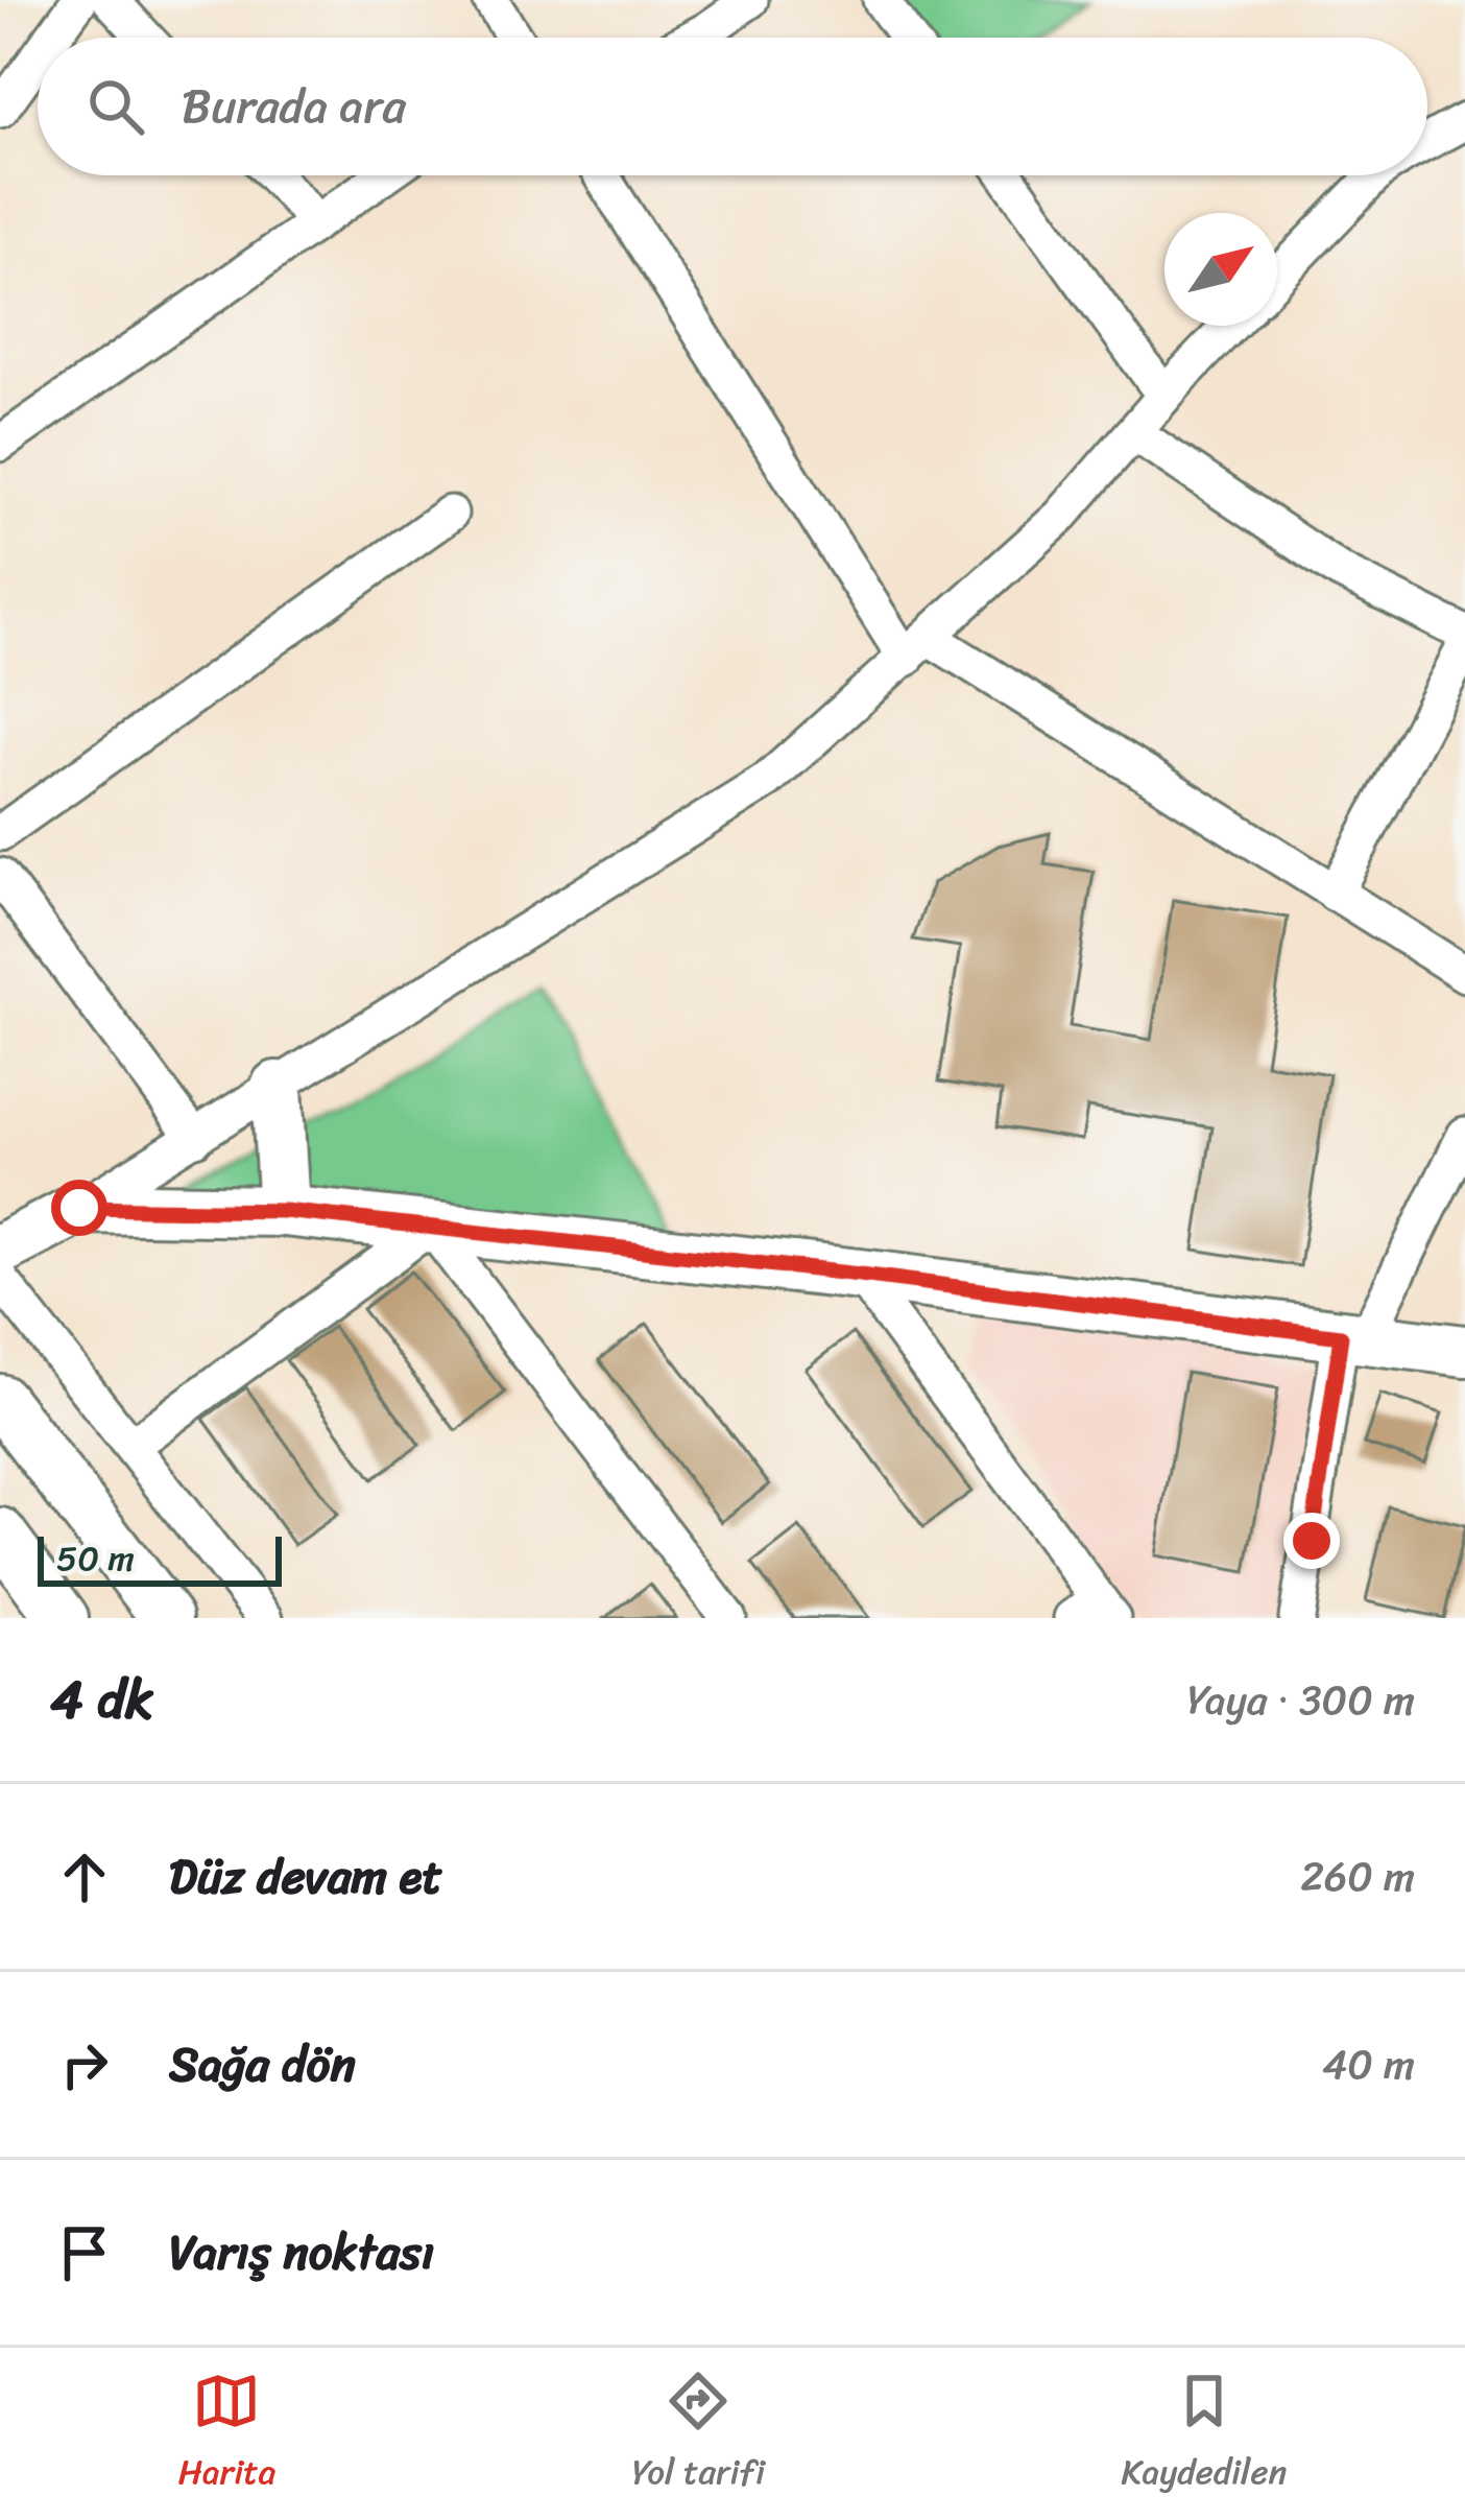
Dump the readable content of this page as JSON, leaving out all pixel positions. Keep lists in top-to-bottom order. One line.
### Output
{"scale_bar":"50 m","north":"top right","page":{"search":"Burada ara","scale":"50 m","heading":["4 dk","Yaya · 300 m"],"list":[["Düz devam et","260 m"],["Sağa dön","40 m"],"Varış noktası"],"nav":["Harita","Yol tarifi","Kaydedilen"]}}
